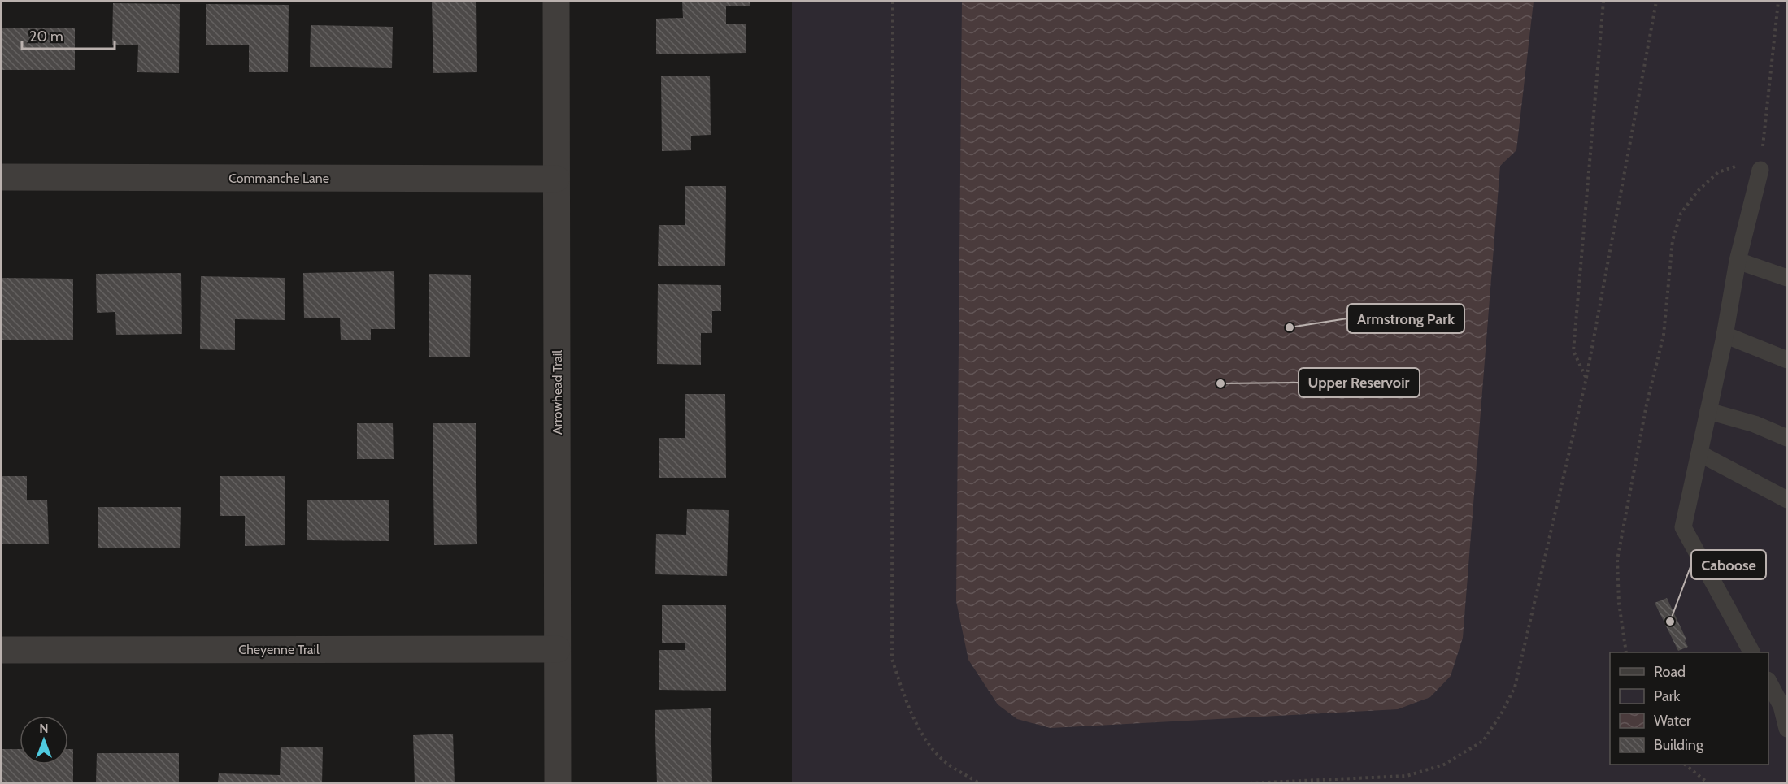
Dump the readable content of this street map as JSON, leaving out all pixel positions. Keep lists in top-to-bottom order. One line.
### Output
{"streets":{"street":["Commanche Lane","Arrowhead Trail","Cheyenne Trail"]},"crossings":[["Commanche Lane","Arrowhead Trail"],["Arrowhead Trail","Cheyenne Trail"]],"places":["Armstrong Park","Upper Reservoir","Caboose"],"legend":["Road","Park","Water","Building"],"scale_bar":"20 m","north":"top"}
